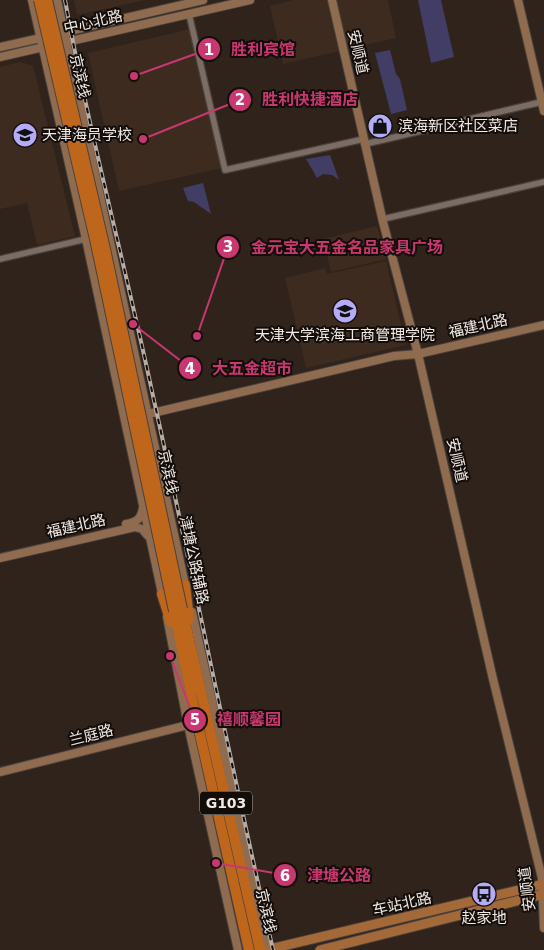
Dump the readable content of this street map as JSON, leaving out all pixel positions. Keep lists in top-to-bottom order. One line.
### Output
{"streets":{"highway":["京滨线","G103"],"main road":["中心北路","安顺道","福建北路","津塘公路辅路","兰庭路","车站北路"]},"crossings":[["中心北路","津塘公路辅路"],["安顺道","福建北路"],["安顺道","车站北路"],["京滨线","G103"],["福建北路","津塘公路辅路"],["津塘公路辅路","G103"],["津塘公路辅路","车站北路"]],"places":{"other":["胜利宾馆","胜利快捷酒店","大五金超市","金元宝大五金名品家具广场","禧顺馨园","津塘公路"],"shop":["滨海新区社区菜店"],"school or university":["天津海员学校","天津大学滨海工商管理学院"],"bus stop":["赵家地"]}}
